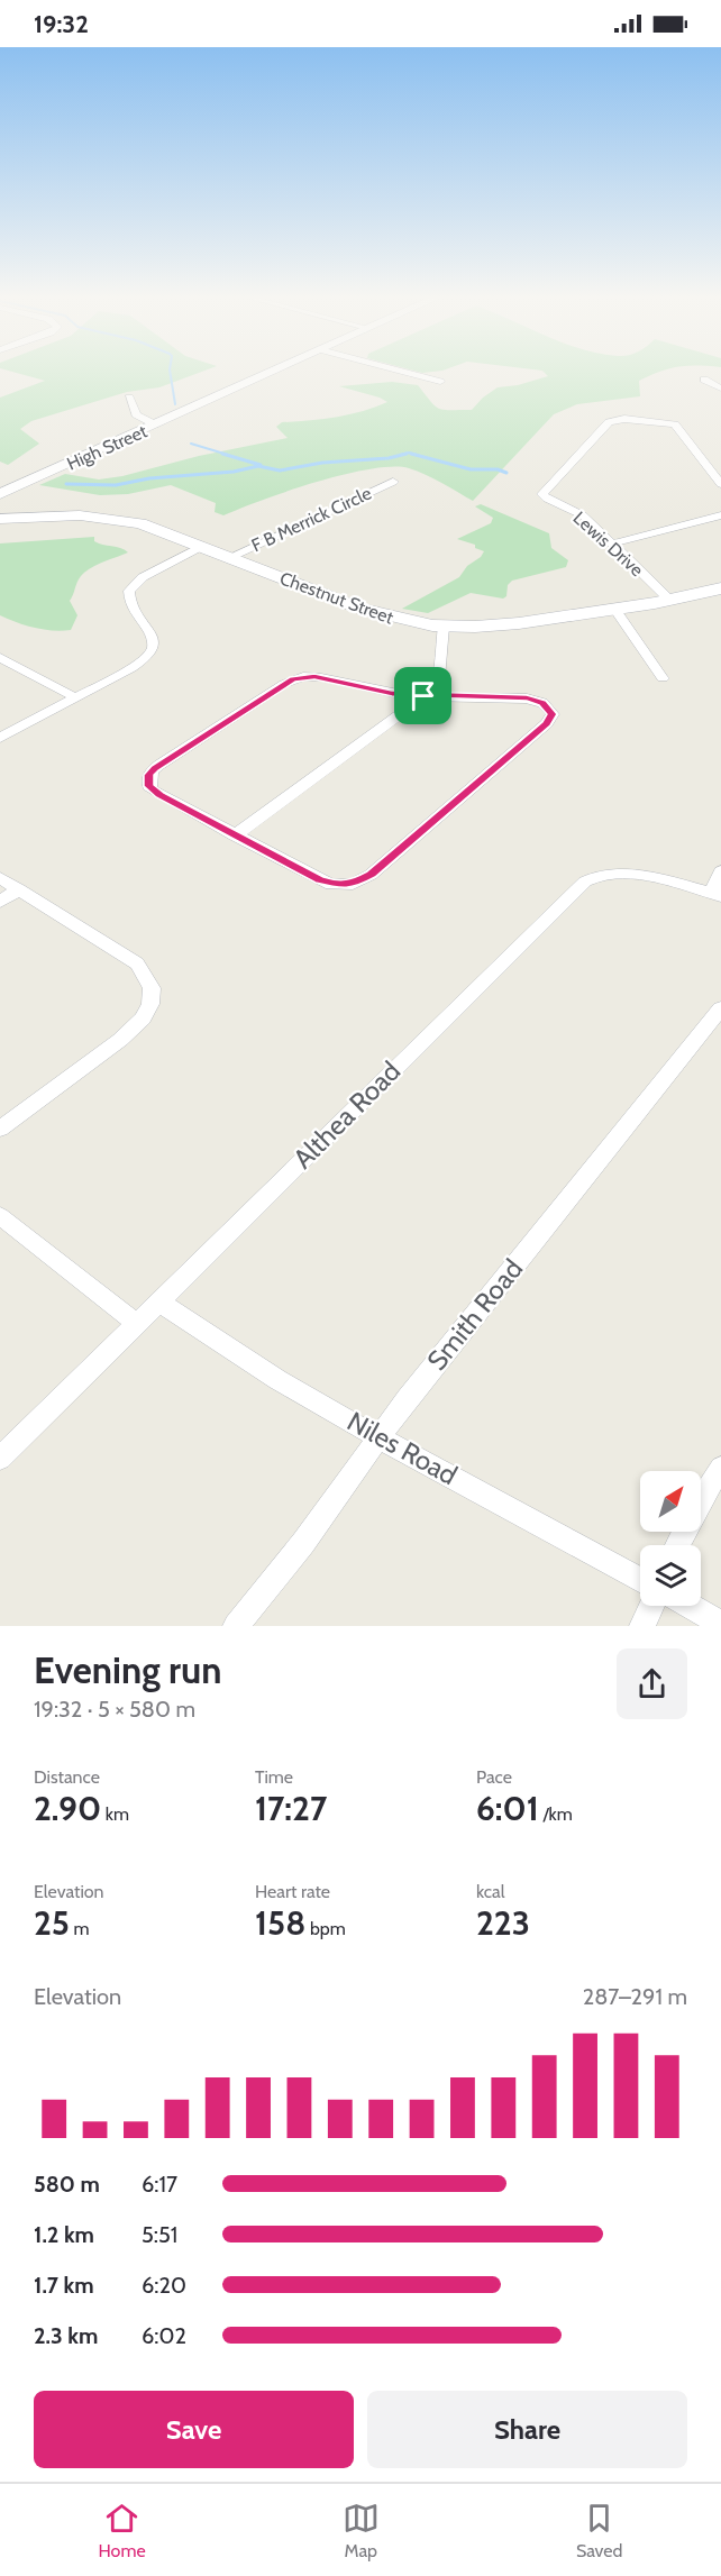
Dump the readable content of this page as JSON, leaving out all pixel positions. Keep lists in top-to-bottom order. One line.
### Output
{"streets":{"main road":["High Street","Chestnut Street"],"street":["F B Merrick Circle","Lewis Drive","Althea Road","Smith Road","Niles Road"]},"crossings":[["F B Merrick Circle","Chestnut Street"],["Lewis Drive","Chestnut Street"],["Althea Road","Niles Road"],["Smith Road","Niles Road"]],"north":"top right","page":{"status":"19:32","heading":["Evening run","19:32 · 5 × 580 m"],"stats":[["Distance","2.90 km"],["Time","17:27"],["Pace","6:01 /km"],["Elevation","25 m"],["Heart rate","158 bpm"],["kcal","223"]],"chart":["Elevation","287–291 m"],"list":[{"name":"580 m","note":"6:17"},{"name":"1.2 km","note":"5:51"},{"name":"1.7 km","note":"6:20"},{"name":"2.3 km","note":"6:02"}],"buttons":["Save","Share"],"tabs":["Home","Map","Saved"]}}
